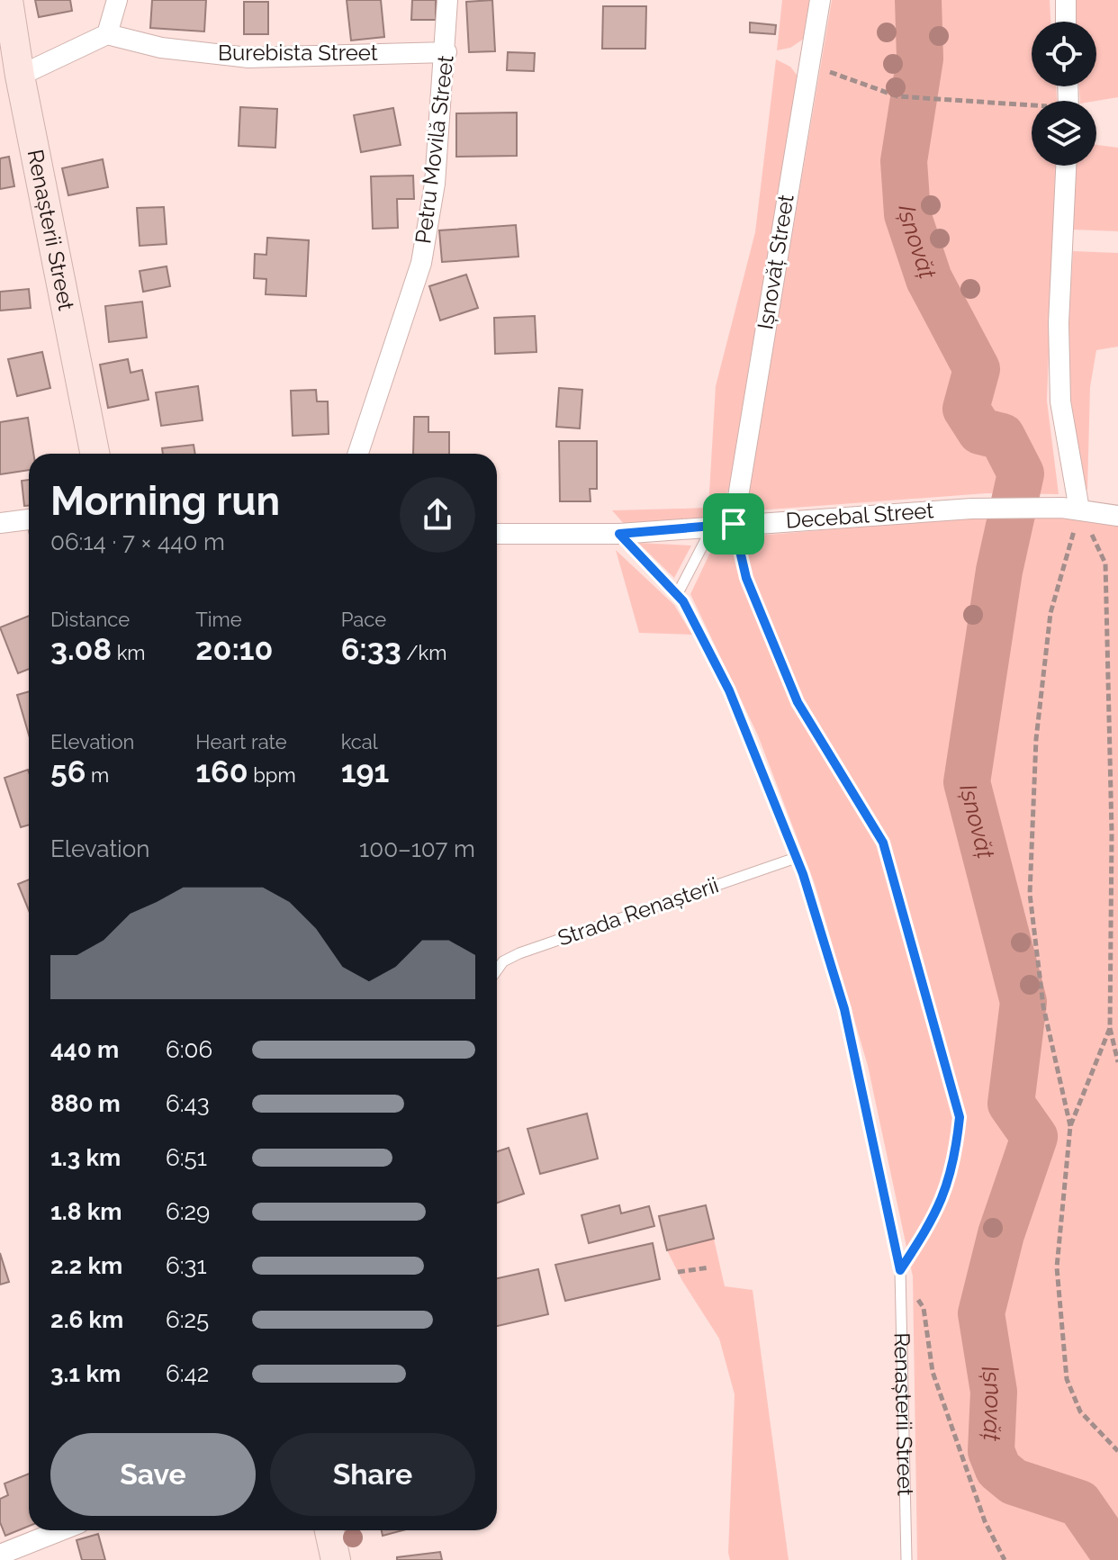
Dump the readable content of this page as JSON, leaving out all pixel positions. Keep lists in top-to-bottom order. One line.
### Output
{"streets":{"main road":["Renașterii Street"],"street":["Burebista Street","Petru Movilă Street","Ișnovăț Street","Decebal Street"],"lane":["Strada Renașterii"]},"crossings":[["Burebista Street","Petru Movilă Street"],["Renașterii Street","Decebal Street"],["Renașterii Street","Strada Renașterii"],["Ișnovăț Street","Decebal Street"]],"water":["Ișnovăț"],"page":{"heading":["Morning run","06:14 · 7 × 440 m"],"stats":[["Distance","3.08 km"],["Time","20:10"],["Pace","6:33 /km"],["Elevation","56 m"],["Heart rate","160 bpm"],["kcal","191"]],"chart":["Elevation","100–107 m"],"list":[{"name":"440 m","note":"6:06"},{"name":"880 m","note":"6:43"},{"name":"1.3 km","note":"6:51"},{"name":"1.8 km","note":"6:29"},{"name":"2.2 km","note":"6:31"},{"name":"2.6 km","note":"6:25"},{"name":"3.1 km","note":"6:42"}],"buttons":["Save","Share"]}}
